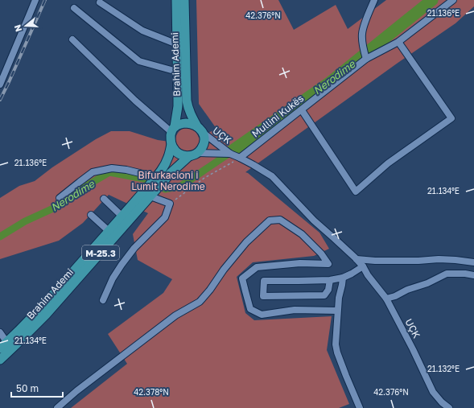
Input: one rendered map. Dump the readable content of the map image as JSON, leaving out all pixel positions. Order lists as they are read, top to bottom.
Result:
{
  "streets": {
    "main road": ["Brahim Ademi", "M-25.3"],
    "street": ["Mullini Kukës", "UÇK"]
  },
  "crossings": [
    ["Brahim Ademi", "UÇK"],
    ["Mullini Kukës", "UÇK"]
  ],
  "water": ["Nerodime"],
  "parks": ["Bifurkacioni i Lumit Nerodime"],
  "scale_bar": "50 m",
  "north": "left",
  "coordinates": [
    "21.136°E",
    "42.376°N",
    "21.134°E",
    "21.132°E",
    "42.378°N"
  ]
}
